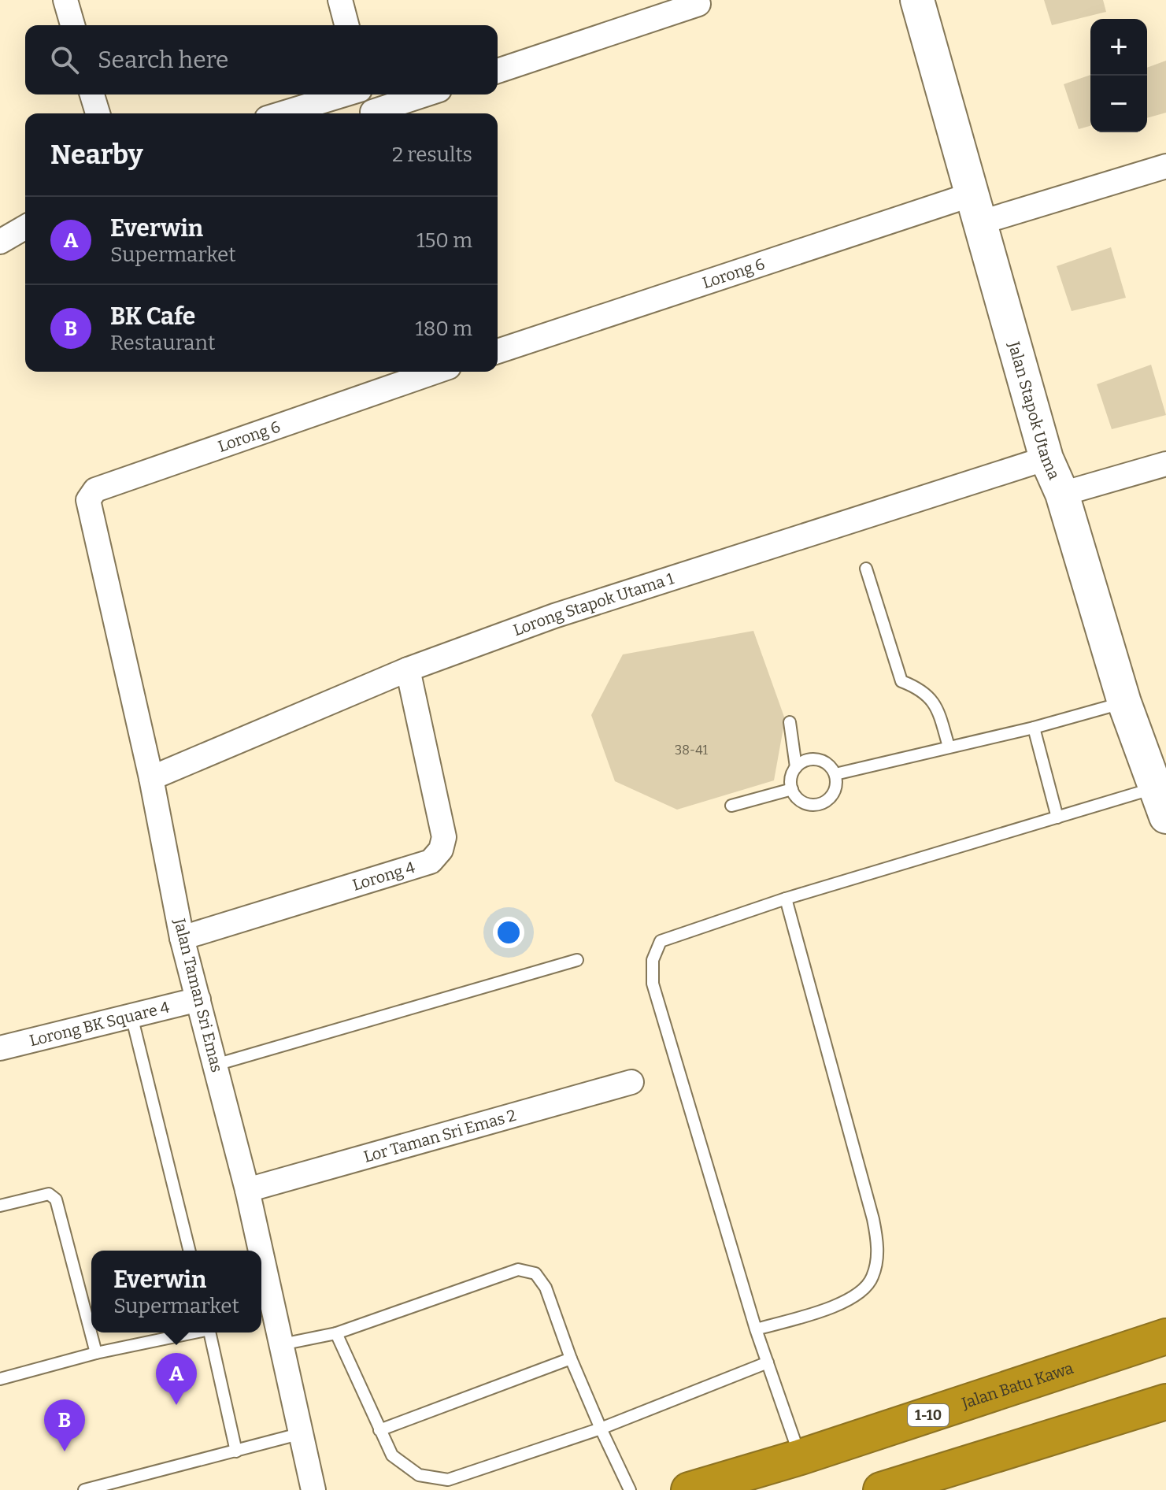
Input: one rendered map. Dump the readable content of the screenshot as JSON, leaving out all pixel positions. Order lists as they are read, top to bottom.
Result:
{
  "streets": {
    "highway": ["Jalan Batu Kawa", "1-10"],
    "main road": ["Jalan Stapok Utama"],
    "street": [
      "Lorong 6",
      "Lorong Stapok Utama 1",
      "Lorong 4",
      "Jalan Taman Sri Emas",
      "Lorong BK Square 4",
      "Lor Taman Sri Emas 2"
    ]
  },
  "crossings": [
    ["Lorong 6", "Jalan Stapok Utama"],
    ["Lorong 6", "Jalan Taman Sri Emas"],
    ["Jalan Stapok Utama", "Lorong Stapok Utama 1"],
    ["Lorong Stapok Utama 1", "Lorong 4"],
    ["Lorong Stapok Utama 1", "Jalan Taman Sri Emas"],
    ["Lorong 4", "Jalan Taman Sri Emas"],
    ["Jalan Taman Sri Emas", "Lorong BK Square 4"],
    ["Jalan Taman Sri Emas", "Lor Taman Sri Emas 2"]
  ],
  "house_numbers": ["38-41"],
  "page": {
    "map_buttons": ["+", "−"],
    "search": "Search here",
    "heading": ["Nearby", "2 results"],
    "list": [
      {
        "mark": "A",
        "name": "Everwin",
        "note": "Supermarket",
        "value": "150 m"
      },
      {
        "mark": "B",
        "name": "BK Cafe",
        "note": "Restaurant",
        "value": "180 m"
      }
    ],
    "popup": ["Everwin", "Supermarket"],
    "pins": ["A", "B"]
  }
}
